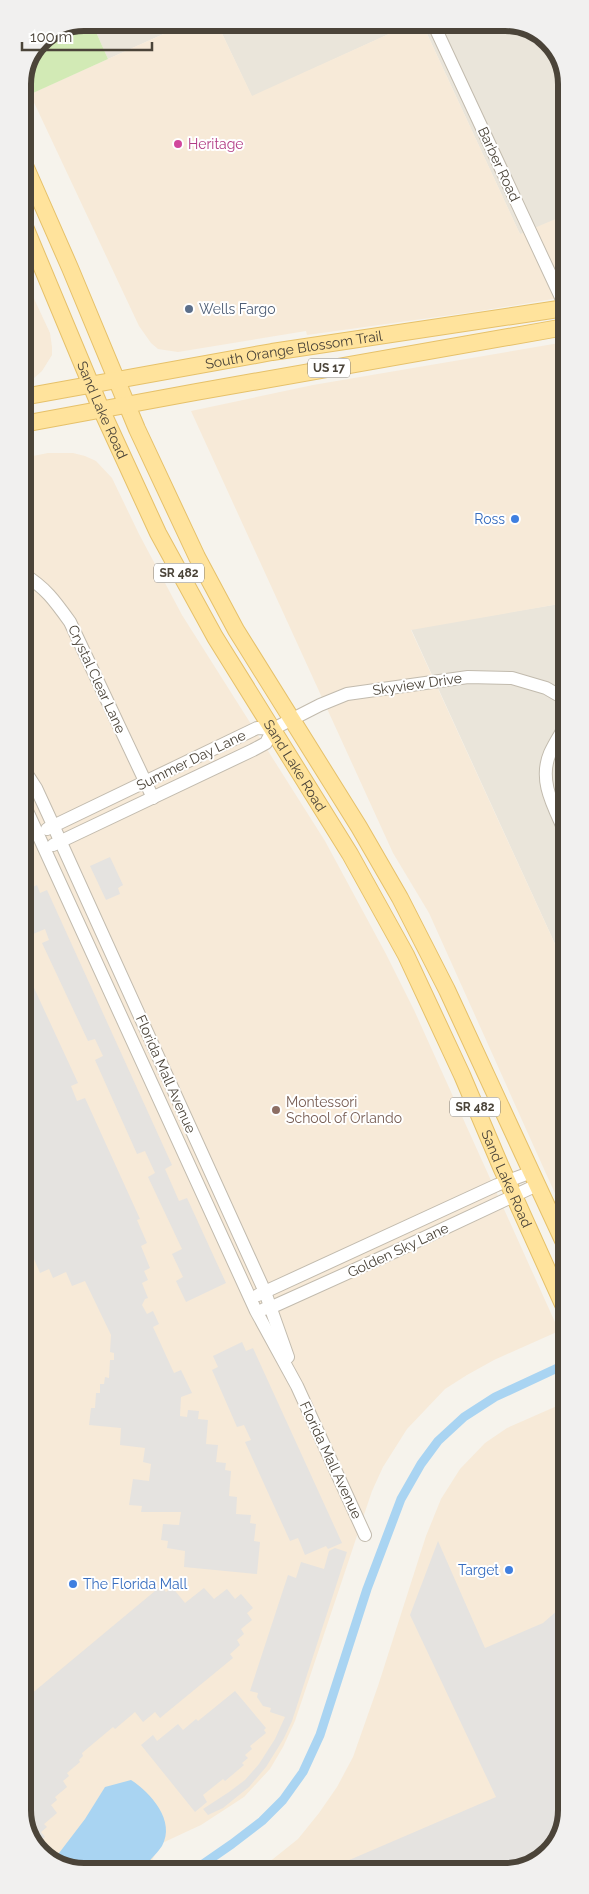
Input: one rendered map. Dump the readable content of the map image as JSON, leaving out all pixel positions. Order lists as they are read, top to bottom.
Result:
{
  "streets": {
    "main road": [
      "South Orange Blossom Trail",
      "US 17",
      "Sand Lake Road",
      "SR 482"
    ],
    "street": [
      "Barber Road",
      "Crystal Clear Lane",
      "Skyview Drive",
      "Summer Day Lane",
      "Florida Mall Avenue",
      "Golden Sky Lane"
    ]
  },
  "crossings": [
    ["South Orange Blossom Trail", "Sand Lake Road"],
    ["Sand Lake Road", "Skyview Drive"],
    ["Sand Lake Road", "Summer Day Lane"],
    ["Sand Lake Road", "Golden Sky Lane"],
    ["Crystal Clear Lane", "Summer Day Lane"],
    ["Skyview Drive", "Summer Day Lane"],
    ["Summer Day Lane", "Florida Mall Avenue"],
    ["Florida Mall Avenue", "Golden Sky Lane"]
  ],
  "places": [
    "Heritage",
    "Wells Fargo",
    "Ross",
    "Montessori School of Orlando",
    "Target",
    "The Florida Mall"
  ],
  "scale_bar": "100 m"
}
